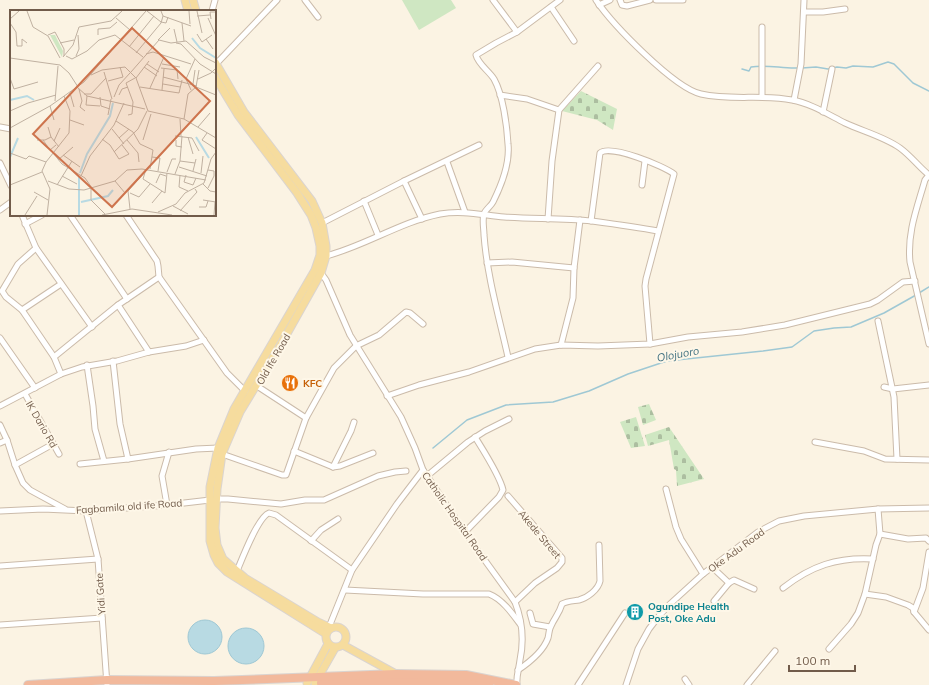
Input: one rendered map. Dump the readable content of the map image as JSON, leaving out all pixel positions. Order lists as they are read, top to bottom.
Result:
{
  "streets": {
    "main road": ["Old Ife Road"],
    "street": [
      "IK Dario Rd",
      "Fagbamila old ife Road",
      "Catholic Hospital Road",
      "Akede Street",
      "Oke Adu Road",
      "Yidi Gate"
    ]
  },
  "crossings": [
    ["Old Ife Road", "Fagbamila old ife Road"],
    ["Old Ife Road", "Catholic Hospital Road"],
    ["Fagbamila old ife Road", "Yidi Gate"],
    ["Catholic Hospital Road", "Akede Street"]
  ],
  "water": ["Olojuoro"],
  "places": {
    "restaurant": ["KFC"],
    "building": ["Ogundipe Health Post, Oke Adu"]
  },
  "scale_bar": "100 m"
}
